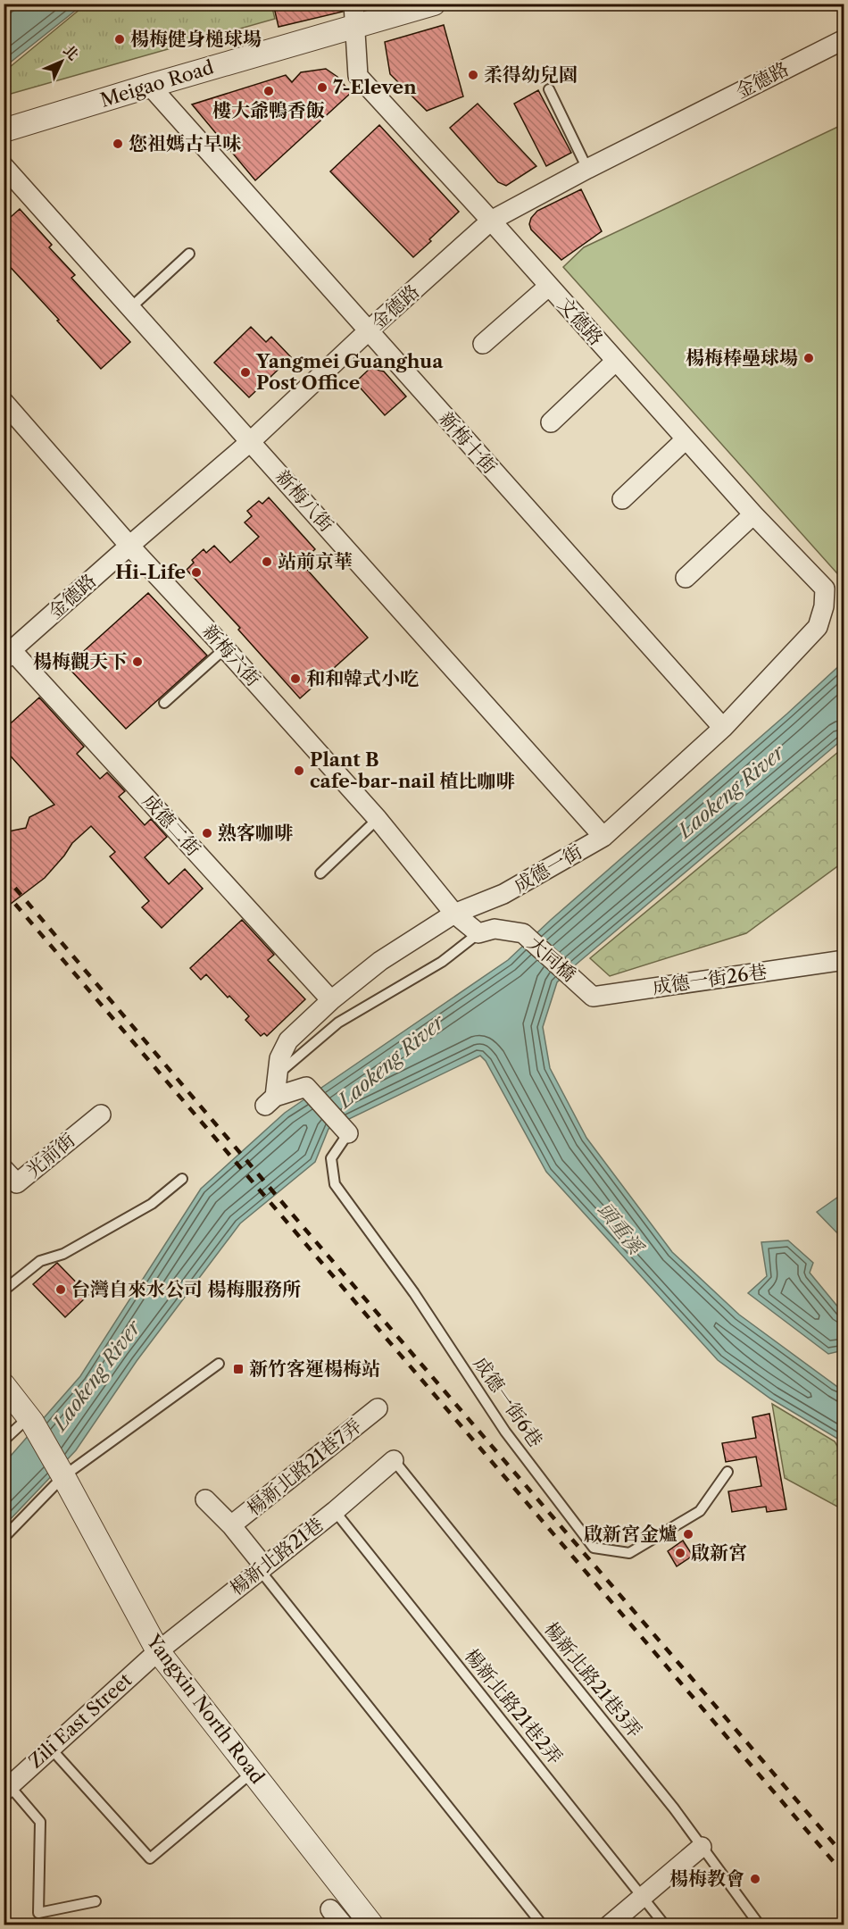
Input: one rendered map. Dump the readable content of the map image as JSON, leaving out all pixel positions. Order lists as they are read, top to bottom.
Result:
{
  "streets": {
    "street": [
      "金德路",
      "Meigao Road",
      "文德路",
      "新梅十街",
      "新梅八街",
      "新梅六街",
      "成德二街",
      "成德一街",
      "大同橋",
      "成德一街26巷",
      "光前街",
      "楊新北路21巷7弄",
      "楊新北路21巷",
      "Yangxin North Road",
      "Zili East Street"
    ],
    "lane": ["成德一街6巷", "楊新北路21巷3弄", "楊新北路21巷2弄"]
  },
  "crossings": [
    ["金德路", "文德路"],
    ["金德路", "新梅十街"],
    ["金德路", "新梅八街"],
    ["金德路", "新梅六街"],
    ["金德路", "成德二街"],
    ["Meigao Road", "文德路"],
    ["Meigao Road", "新梅十街"],
    ["文德路", "成德一街"],
    ["新梅十街", "成德一街"],
    ["新梅八街", "成德一街"],
    ["新梅六街", "成德一街"],
    ["成德二街", "成德一街"],
    ["成德一街", "成德一街6巷"],
    ["大同橋", "成德一街26巷"],
    ["楊新北路21巷7弄", "楊新北路21巷"],
    ["楊新北路21巷", "楊新北路21巷3弄"],
    ["楊新北路21巷", "楊新北路21巷2弄"],
    ["楊新北路21巷", "Yangxin North Road"],
    ["楊新北路21巷", "Zili East Street"],
    ["Yangxin North Road", "Zili East Street"]
  ],
  "water": ["Laokeng River", "頭重溪"],
  "places": {
    "other": [
      "楊梅健身槌球場",
      "柔得幼兒園",
      "7-Eleven",
      "樓大爺鴨香飯",
      "您祖媽古早味",
      "楊梅棒壘球場",
      "Yangmei Guanghua Post Office",
      "站前京華",
      "Hi-Life",
      "楊梅觀天下",
      "和和韓式小吃",
      "Plant B cafe-bar-nail 植比咖啡",
      "熟客咖啡",
      "台灣自來水公司 楊梅服務所",
      "啟新宮金爐",
      "啟新宮",
      "楊梅教會"
    ],
    "transit": ["新竹客運楊梅站"]
  },
  "north": "top right"
}
